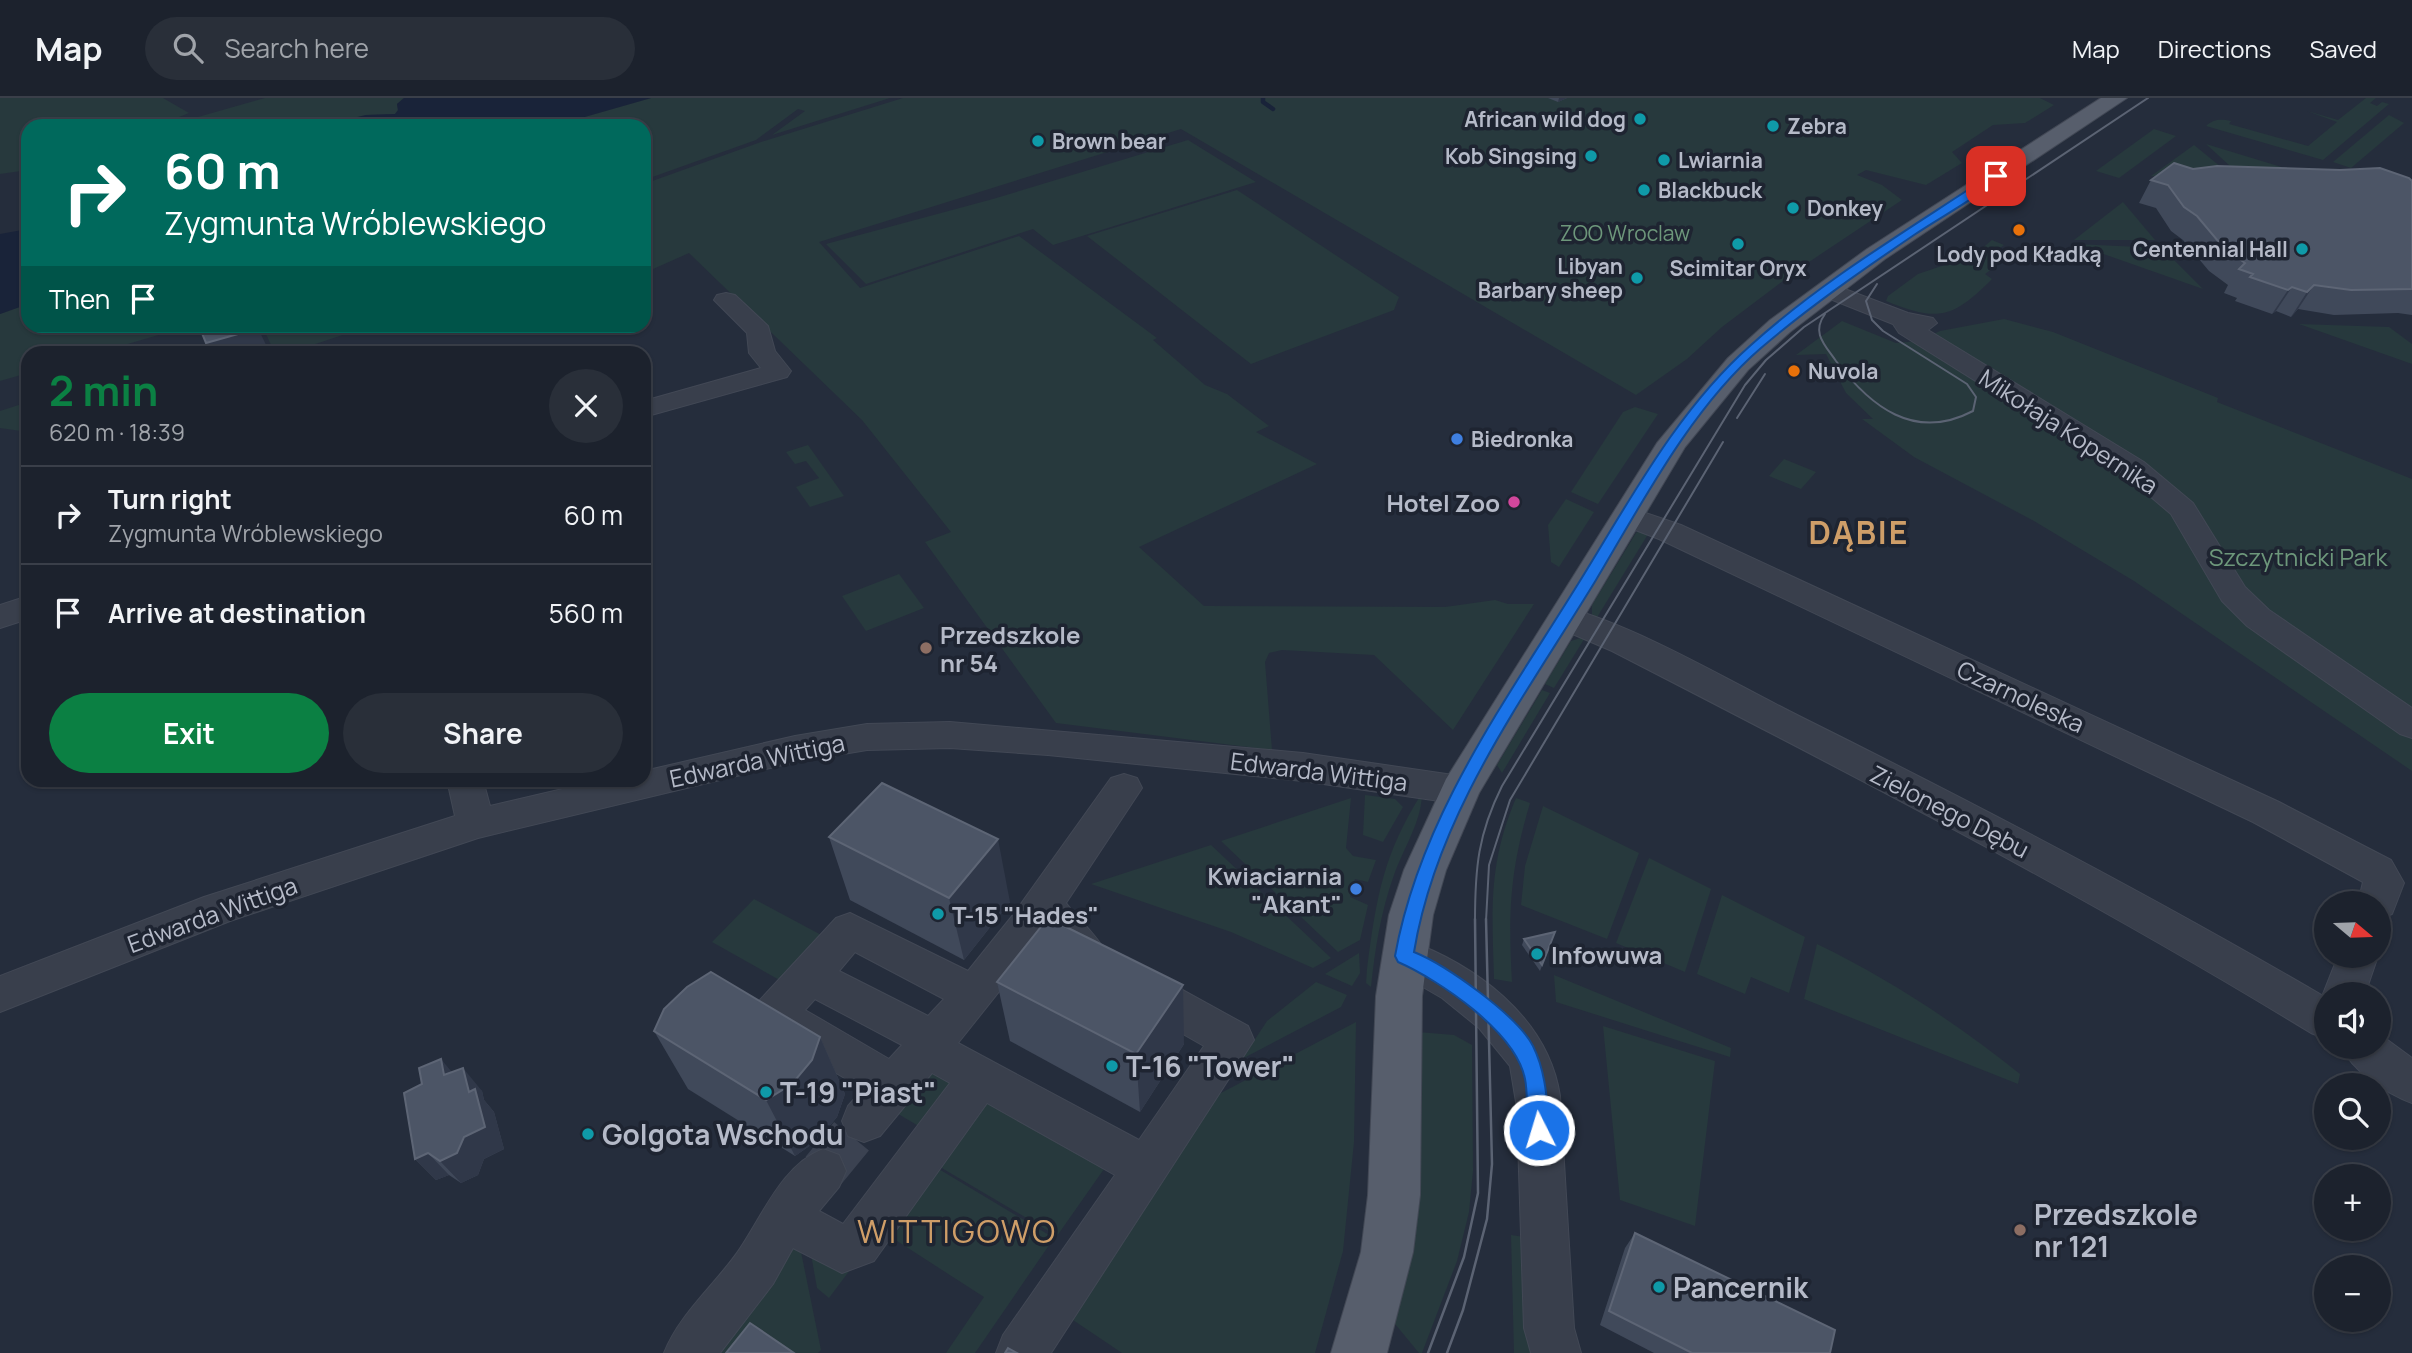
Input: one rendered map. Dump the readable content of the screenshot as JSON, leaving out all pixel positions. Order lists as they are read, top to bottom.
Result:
{
  "streets": {
    "street": [
      "Mikołaja Kopernika",
      "Czarnoleska",
      "Edwarda Wittiga",
      "Zielonego Dębu"
    ]
  },
  "districts": ["DĄBIE", "WITTIGOWO"],
  "parks": ["ZOO Wroclaw", "Szczytnicki Park"],
  "places": [
    "African wild dog",
    "Zebra",
    "Brown bear",
    "Kob Singsing",
    "Lwiarnia",
    "Blackbuck",
    "Donkey",
    "Lody pod Kładką",
    "Scimitar Oryx",
    "Centennial Hall",
    "Libyan Barbary sheep",
    "Nuvola",
    "Biedronka",
    "Hotel Zoo",
    "Przedszkole nr 54",
    "Kwiaciarnia \"Akant\"",
    "T-15 \"Hades\"",
    "Infowuwa",
    "T-16 \"Tower\"",
    "T-19 \"Piast\"",
    "Golgota Wschodu",
    "Przedszkole nr 121",
    "Pancernik"
  ],
  "north": "right",
  "page": {
    "header": "Map",
    "search": "Search here",
    "nav": ["Map", "Directions", "Saved"],
    "turn": ["60 m", "Zygmunta Wróblewskiego"],
    "then": "Then",
    "heading": ["2 min", "620 m · 18:39"],
    "list": [
      {
        "name": "Turn right",
        "note": "Zygmunta Wróblewskiego",
        "value": "60 m"
      },
      {
        "name": "Arrive at destination",
        "value": "560 m"
      }
    ],
    "buttons": ["Exit", "Share"],
    "map_buttons": ["+", "−"]
  }
}
